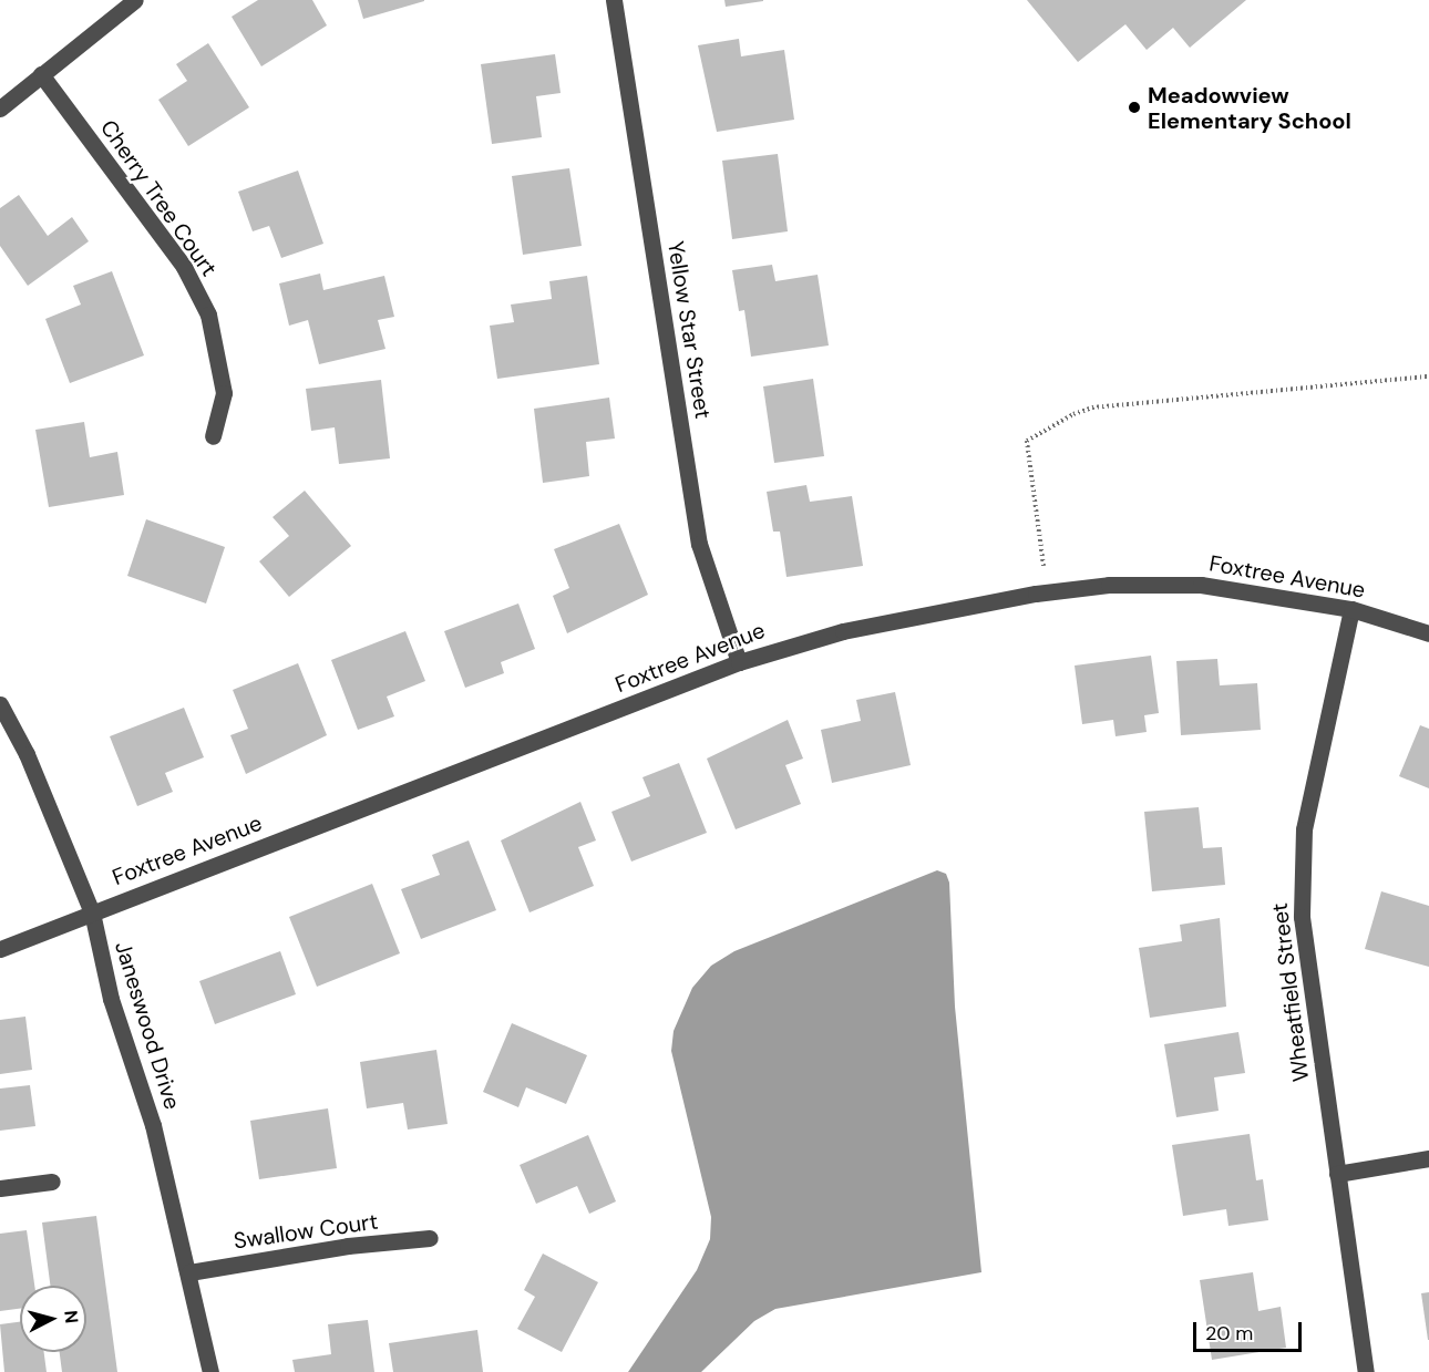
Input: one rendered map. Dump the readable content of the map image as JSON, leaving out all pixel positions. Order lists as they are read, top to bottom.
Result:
{
  "streets": {
    "street": [
      "Cherry Tree Court",
      "Yellow Star Street",
      "Foxtree Avenue",
      "Wheatfield Street",
      "Janeswood Drive",
      "Swallow Court"
    ]
  },
  "crossings": [
    ["Yellow Star Street", "Foxtree Avenue"],
    ["Foxtree Avenue", "Wheatfield Street"],
    ["Foxtree Avenue", "Janeswood Drive"],
    ["Janeswood Drive", "Swallow Court"]
  ],
  "places": ["Meadowview Elementary School"],
  "scale_bar": "20 m",
  "north": "right"
}
